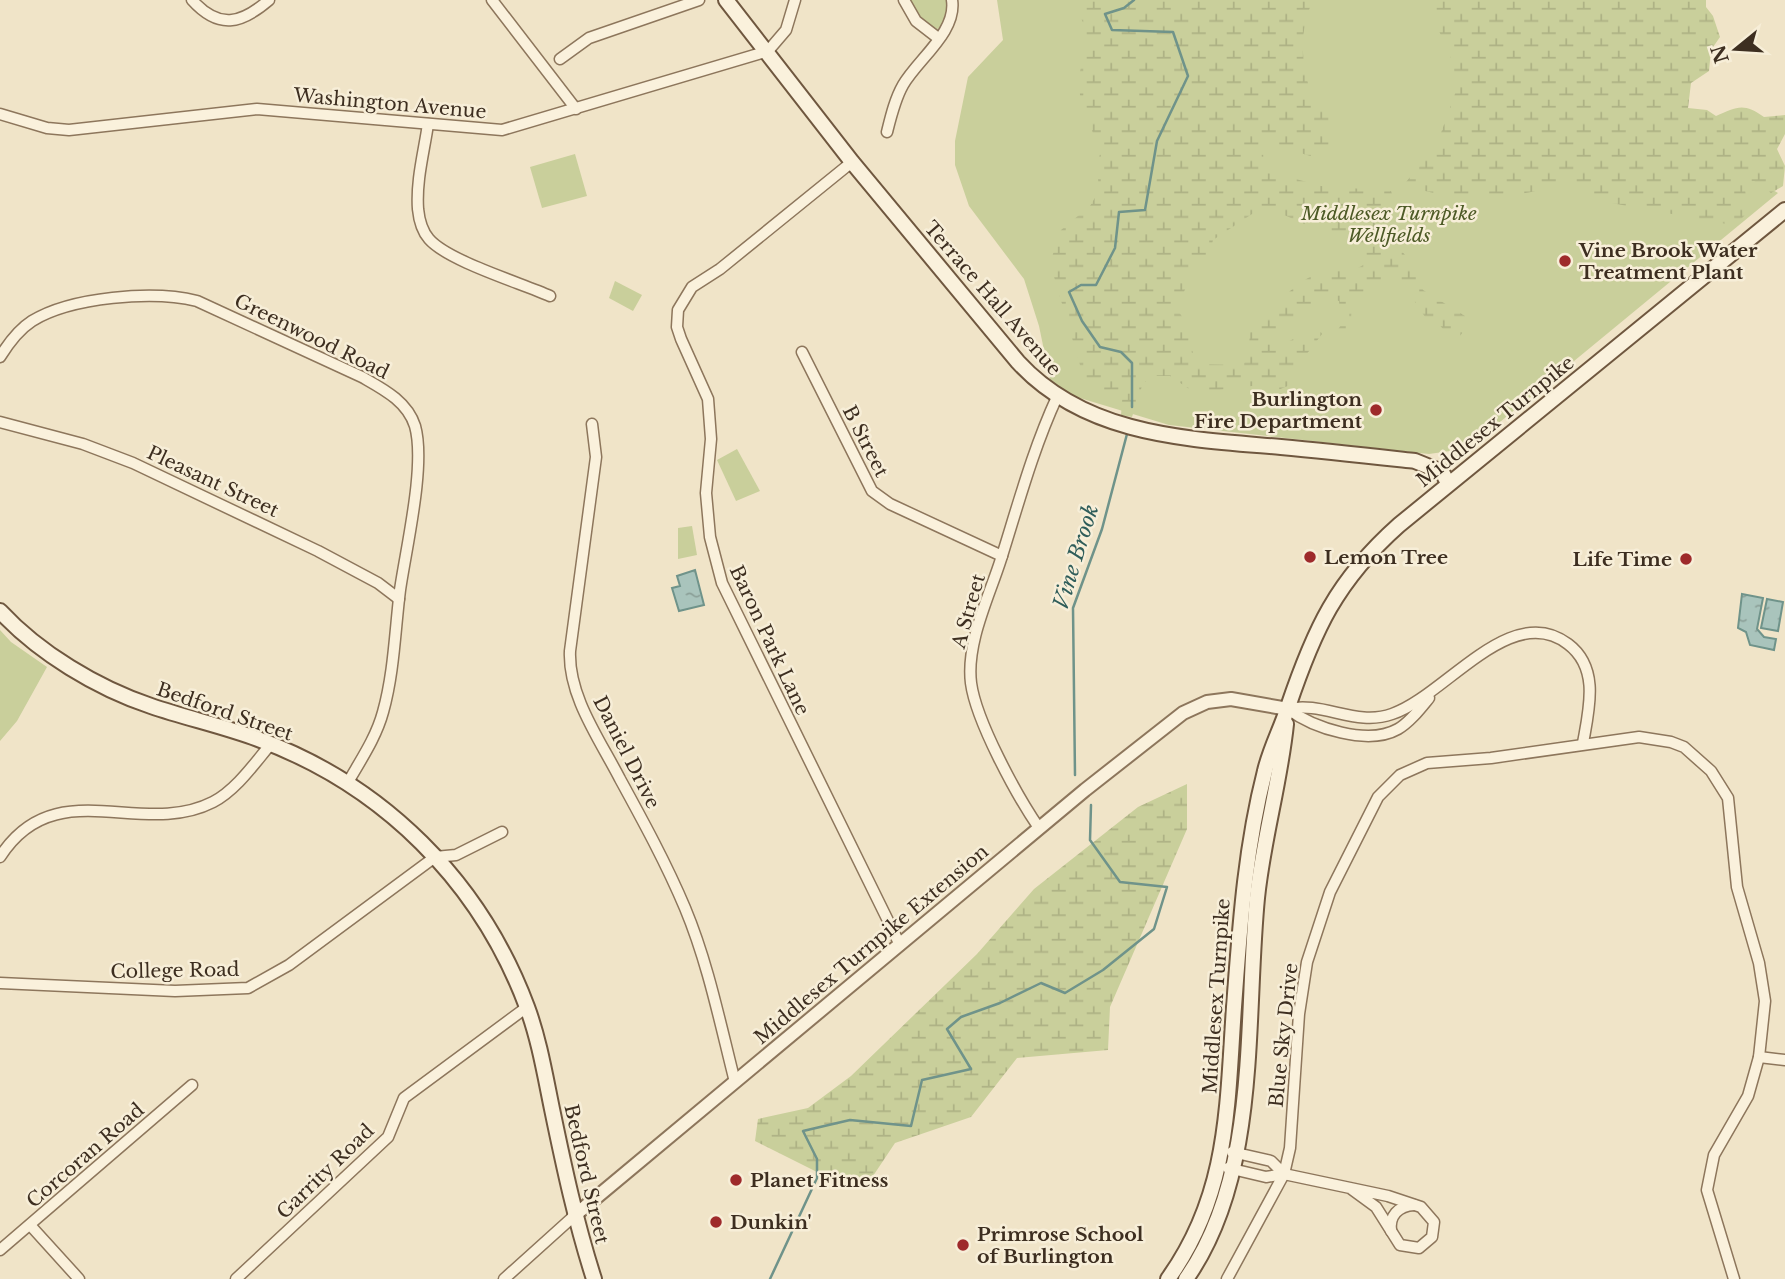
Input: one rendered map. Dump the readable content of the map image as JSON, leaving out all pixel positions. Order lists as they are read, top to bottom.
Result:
{
  "streets": {
    "main road": ["Terrace Hall Avenue", "Middlesex Turnpike", "Bedford Street"],
    "street": [
      "Washington Avenue",
      "Greenwood Road",
      "B Street",
      "Pleasant Street",
      "A Street",
      "Baron Park Lane",
      "Daniel Drive",
      "Middlesex Turnpike Extension",
      "College Road",
      "Blue Sky Drive",
      "Corcoran Road",
      "Garrity Road"
    ]
  },
  "crossings": [
    ["Washington Avenue", "Terrace Hall Avenue"],
    ["Terrace Hall Avenue", "Middlesex Turnpike"],
    ["Terrace Hall Avenue", "A Street"],
    ["Terrace Hall Avenue", "Baron Park Lane"],
    ["Greenwood Road", "Pleasant Street"],
    ["Greenwood Road", "Bedford Street"],
    ["Middlesex Turnpike", "Middlesex Turnpike Extension"],
    ["B Street", "A Street"],
    ["A Street", "Middlesex Turnpike Extension"],
    ["Baron Park Lane", "Middlesex Turnpike Extension"],
    ["Bedford Street", "Middlesex Turnpike Extension"],
    ["Bedford Street", "College Road"],
    ["Bedford Street", "Garrity Road"],
    ["Daniel Drive", "Middlesex Turnpike Extension"]
  ],
  "water": ["Vine Brook"],
  "parks": ["Middlesex Turnpike Wellfields"],
  "places": [
    "Vine Brook Water Treatment Plant",
    "Burlington Fire Department",
    "Lemon Tree",
    "Life Time",
    "Planet Fitness",
    "Dunkin'",
    "Primrose School of Burlington"
  ],
  "north": "left"
}
